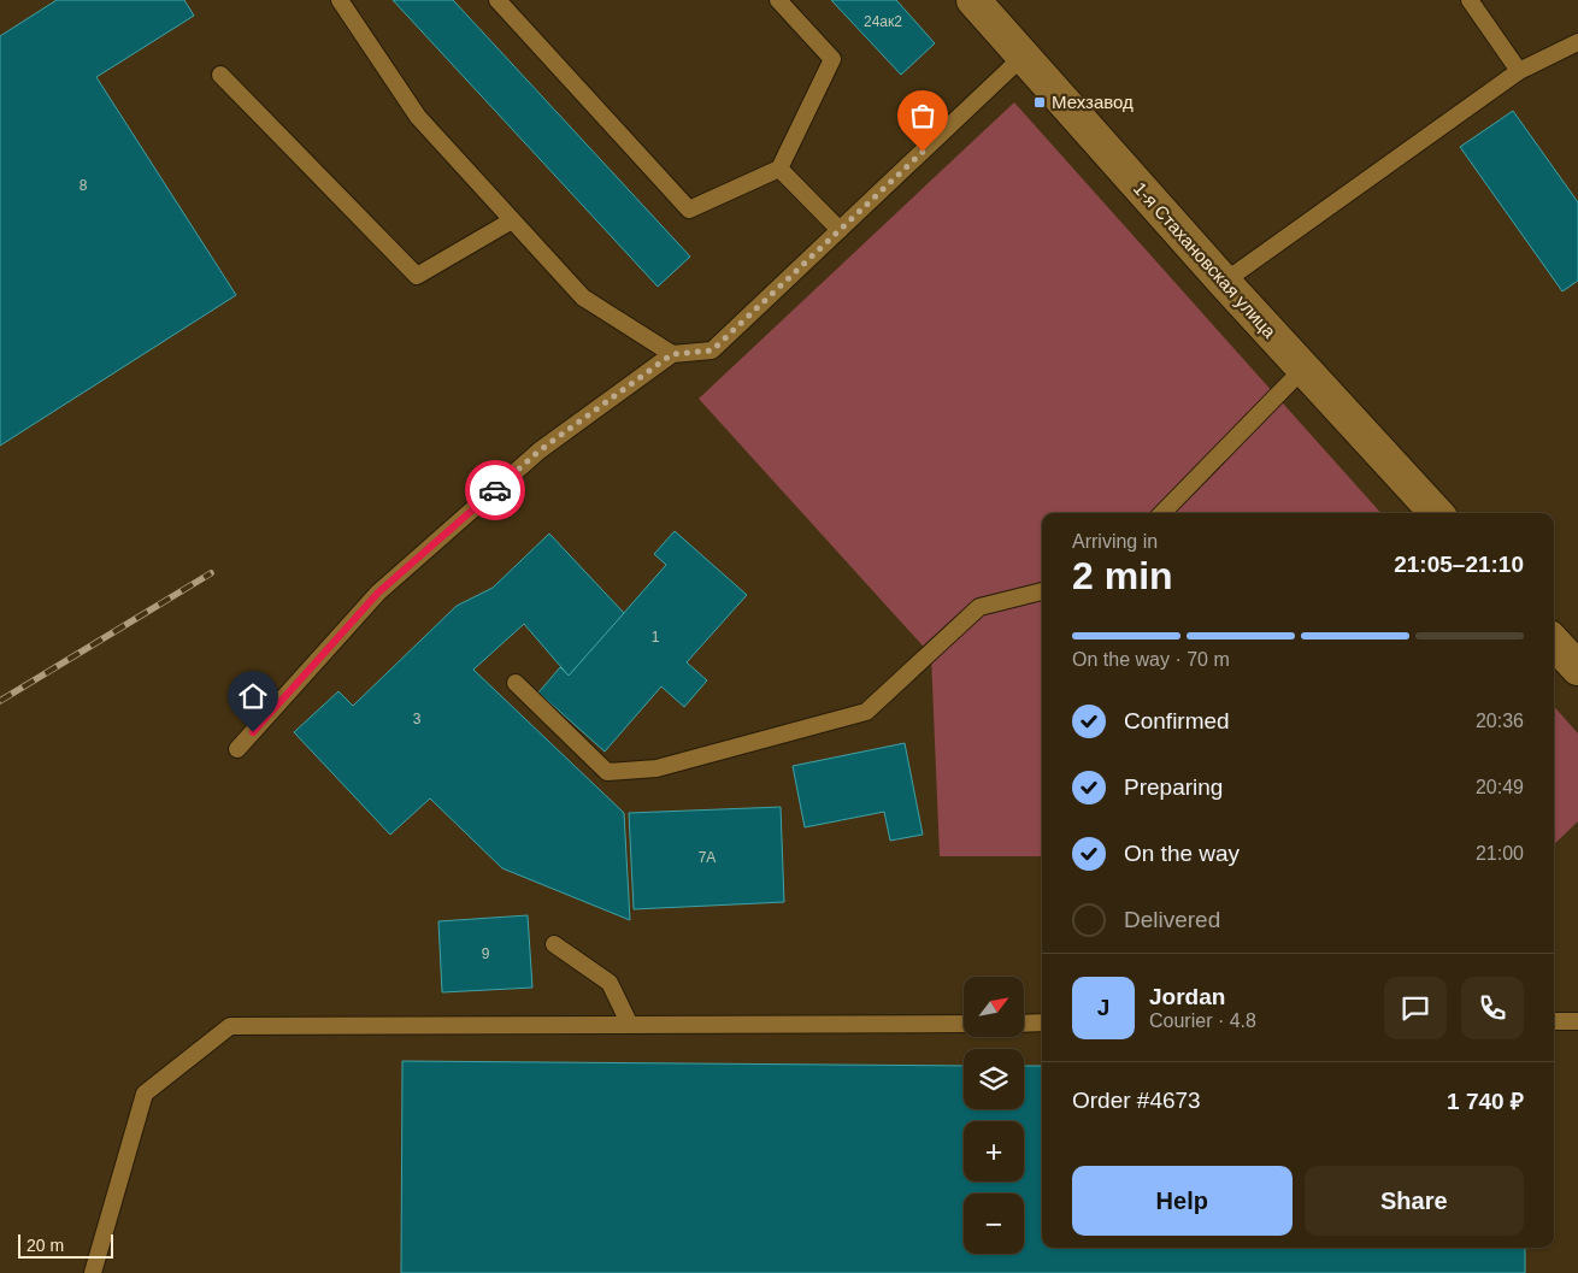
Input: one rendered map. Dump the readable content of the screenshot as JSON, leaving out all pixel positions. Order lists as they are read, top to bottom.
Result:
{
  "streets": {
    "main road": ["1-я Стахановская улица"]
  },
  "places": {
    "transit": ["Мехзавод"]
  },
  "house_numbers": [
    "24ак2",
    "8",
    "1",
    "3",
    "7А",
    "9"
  ],
  "scale_bar": "20 m",
  "north": "top right",
  "page": {
    "heading": ["2 min", "Arriving in", "21:05–21:10"],
    "panel": [
      "Jordan",
      "Courier · 4.8",
      "Order #4673",
      "1 740 ₽"
    ],
    "bar": "On the way · 70 m",
    "list": [
      ["Confirmed", "20:36"],
      ["Preparing", "20:49"],
      ["On the way", "21:00"],
      "Delivered"
    ],
    "map_buttons": ["+", "−"],
    "round": "J",
    "buttons": ["Help", "Share"],
    "scale": "20 m"
  }
}
